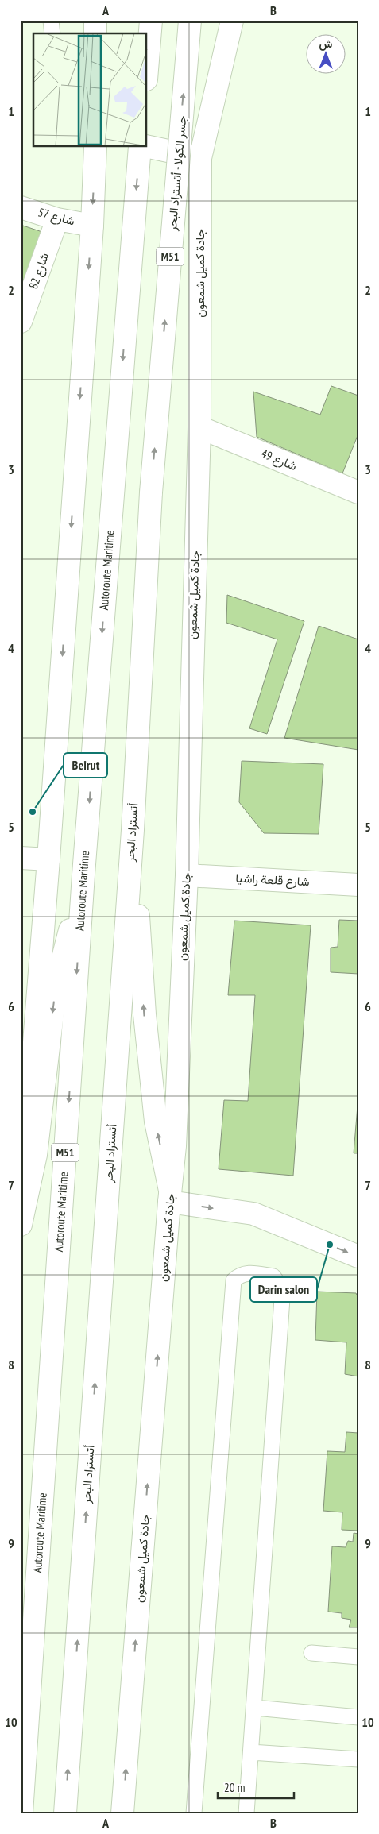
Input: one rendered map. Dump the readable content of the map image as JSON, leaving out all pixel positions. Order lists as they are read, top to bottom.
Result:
{
  "streets": {
    "main road": [
      "جسر الكولا - أتستراد البحر",
      "شارع 57",
      "M51",
      "شارع 82",
      "جادة كميل شمعون",
      "شارع 49",
      "Autoroute Maritime",
      "أتستراد البحر",
      "شارع قلعة راشيا"
    ]
  },
  "crossings": [
    ["جسر الكولا - أتستراد البحر", "أتستراد البحر"],
    ["شارع 57", "شارع 82"],
    ["جادة كميل شمعون", "شارع 49"],
    ["جادة كميل شمعون", "شارع قلعة راشيا"]
  ],
  "places": ["Beirut", "Darin salon"],
  "scale_bar": "20 m",
  "north": "top",
  "grid": {
    "columns": ["A", "B"],
    "rows": [
      "1",
      "2",
      "3",
      "4",
      "5",
      "6",
      "7",
      "8",
      "9",
      "10"
    ]
  }
}
